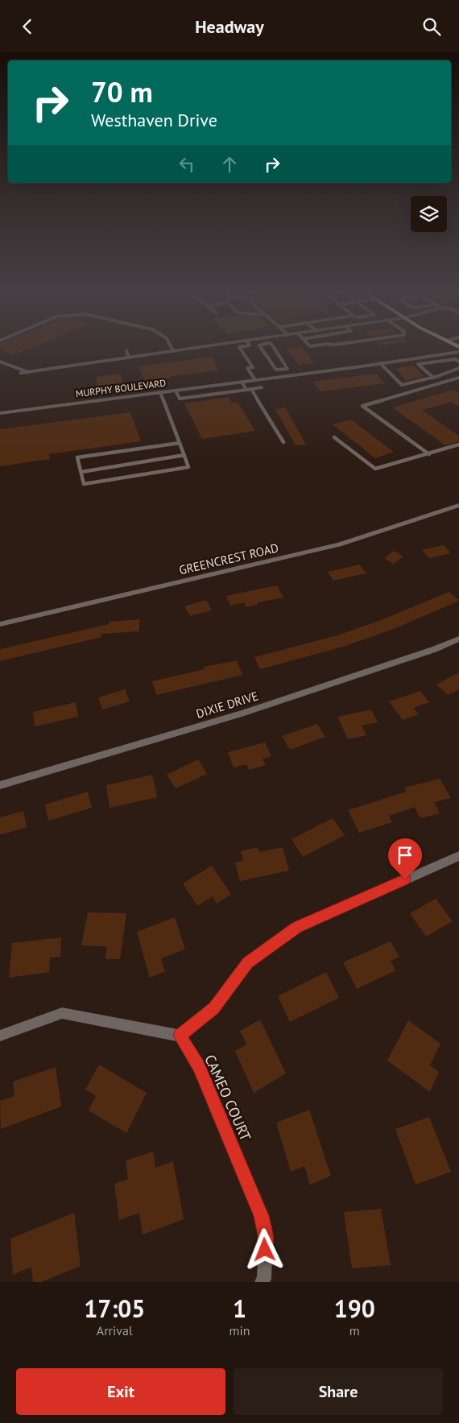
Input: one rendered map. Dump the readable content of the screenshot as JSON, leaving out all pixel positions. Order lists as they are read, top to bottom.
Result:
{
  "streets": {
    "street": [
      "MURPHY BOULEVARD",
      "GREENCREST ROAD",
      "DIXIE DRIVE",
      "CAMEO COURT"
    ]
  },
  "page": {
    "header": "Headway",
    "turn": ["70 m", "Westhaven Drive"],
    "eta": [
      "17:05",
      "Arrival",
      "1",
      "min",
      "190",
      "m"
    ],
    "buttons": ["Exit", "Share"]
  }
}
